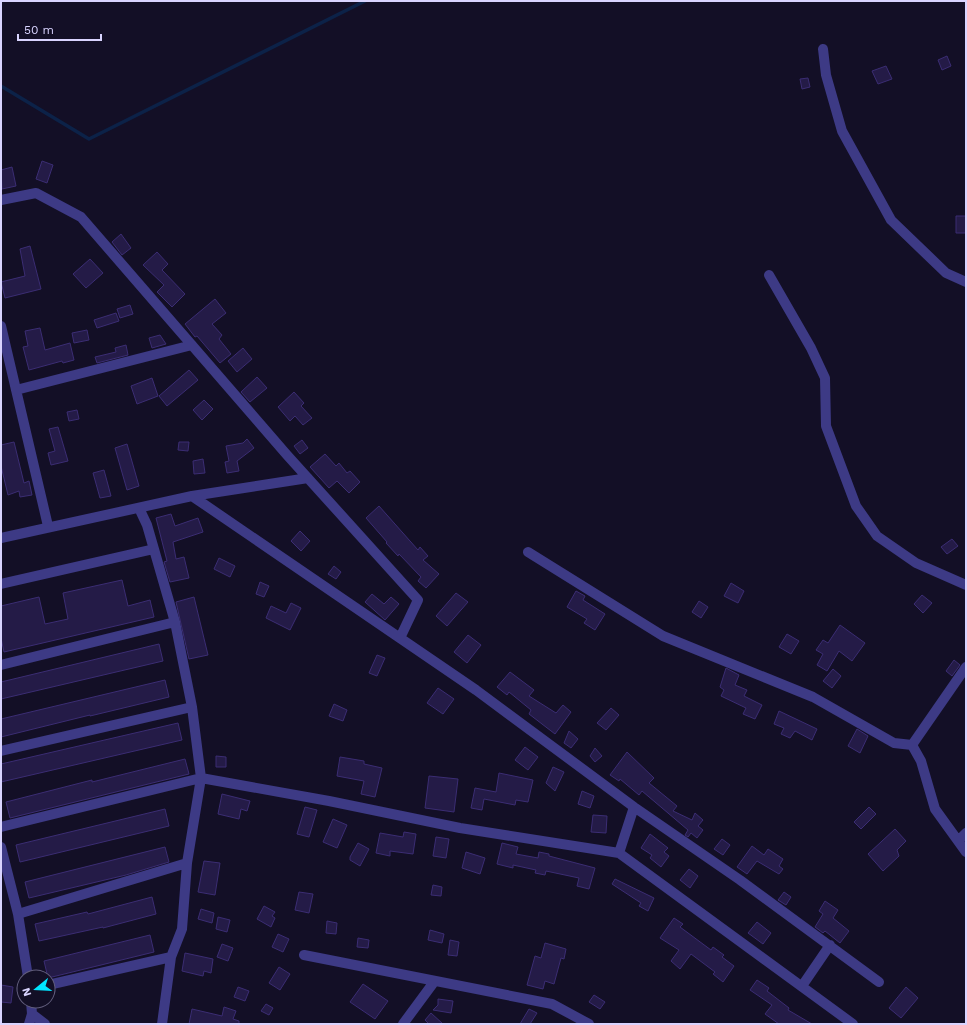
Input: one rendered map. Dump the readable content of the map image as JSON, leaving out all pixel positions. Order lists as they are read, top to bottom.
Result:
{
  "scale_bar": "50 m",
  "north": "left"
}
